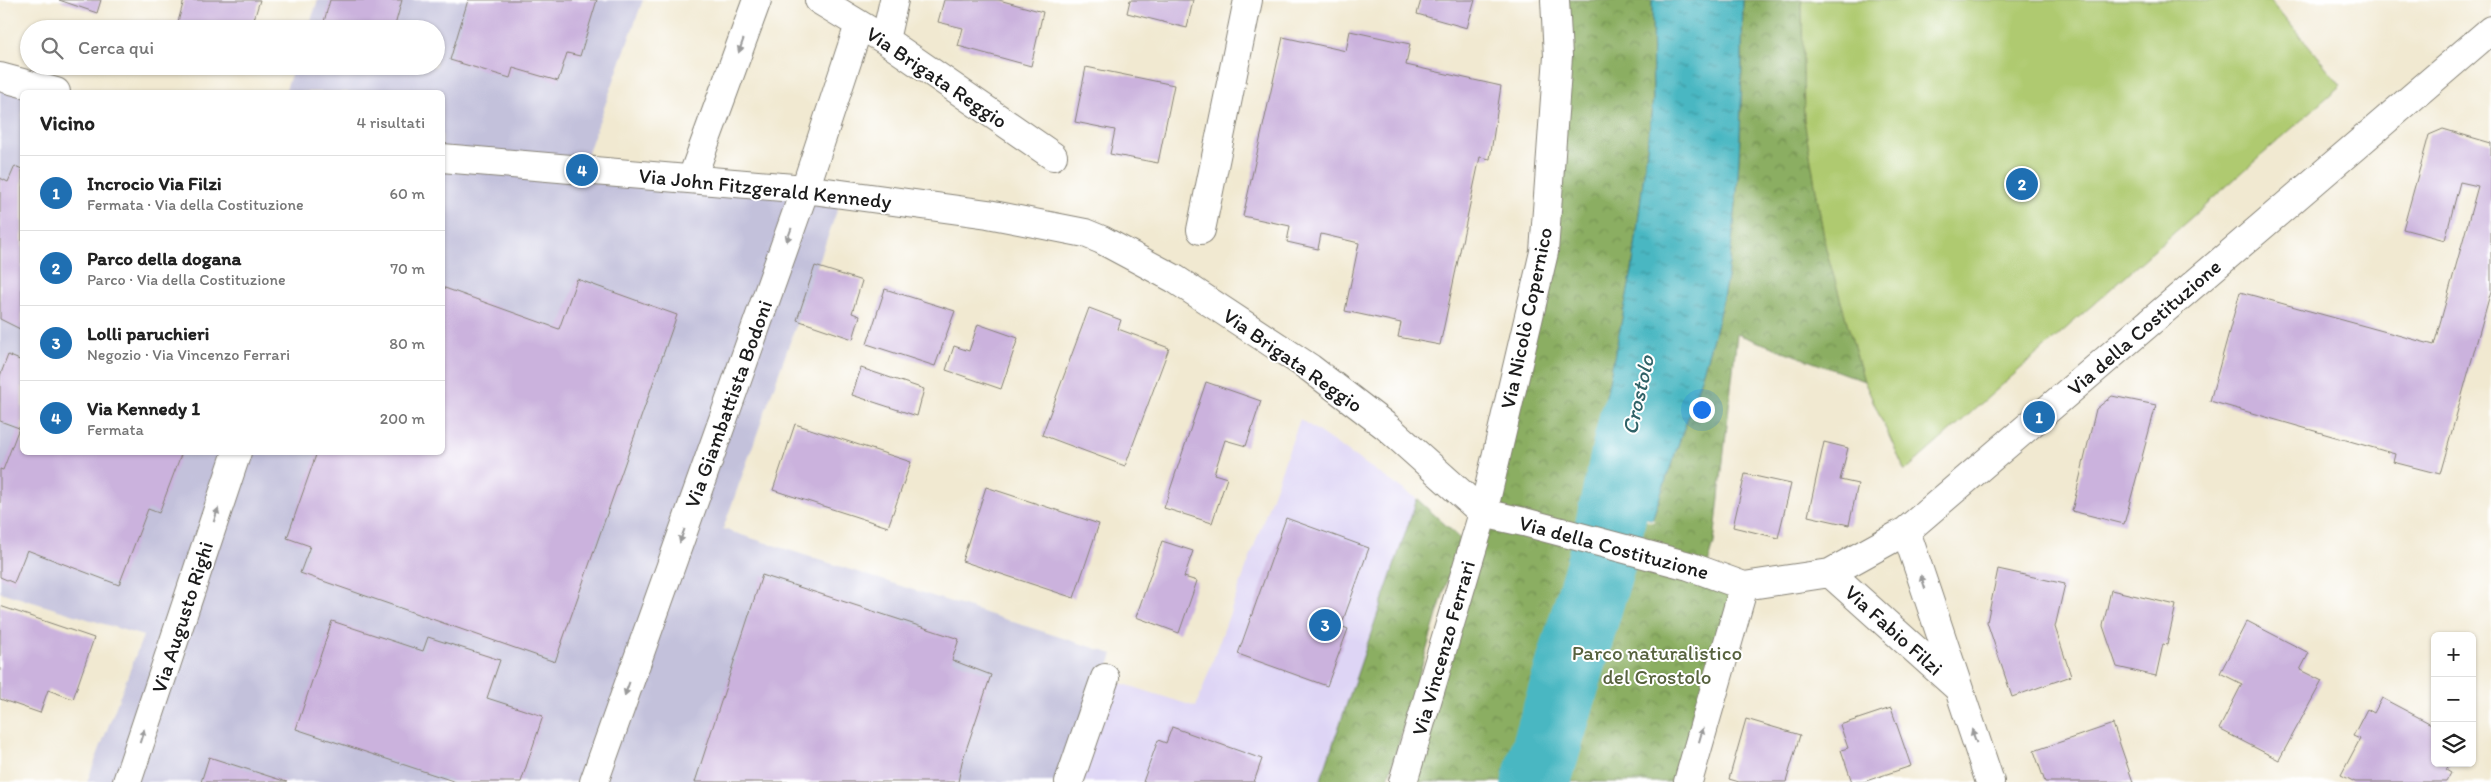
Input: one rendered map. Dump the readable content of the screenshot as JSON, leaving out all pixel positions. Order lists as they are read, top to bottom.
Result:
{
  "streets": {
    "street": [
      "Via Brigata Reggio",
      "Via John Fitzgerald Kennedy",
      "Via Nicolò Copernico",
      "Via della Costituzione",
      "Via Giambattista Bodoni",
      "Via Augusto Righi",
      "Via Fabio Filzi",
      "Via Vincenzo Ferrari"
    ]
  },
  "crossings": [
    ["Via Brigata Reggio", "Via John Fitzgerald Kennedy"],
    ["Via Brigata Reggio", "Via Nicolò Copernico"],
    ["Via Brigata Reggio", "Via della Costituzione"],
    ["Via Brigata Reggio", "Via Giambattista Bodoni"],
    ["Via Brigata Reggio", "Via Vincenzo Ferrari"],
    ["Via John Fitzgerald Kennedy", "Via Giambattista Bodoni"],
    ["Via Nicolò Copernico", "Via della Costituzione"],
    ["Via Nicolò Copernico", "Via Vincenzo Ferrari"],
    ["Via della Costituzione", "Via Fabio Filzi"],
    ["Via della Costituzione", "Via Vincenzo Ferrari"]
  ],
  "one_way": ["Via Giambattista Bodoni", "Via Augusto Righi", "Via Fabio Filzi"],
  "water": ["Crostolo"],
  "parks": ["Parco naturalistico del Crostolo"],
  "page": {
    "search": "Cerca qui",
    "heading": ["Vicino", "4 risultati"],
    "pins": [
      "4",
      "2",
      "1",
      "3"
    ],
    "list": [
      {
        "mark": "1",
        "name": "Incrocio Via Filzi",
        "note": "Fermata · Via della Costituzione",
        "value": "60 m"
      },
      {
        "mark": "2",
        "name": "Parco della dogana",
        "note": "Parco · Via della Costituzione",
        "value": "70 m"
      },
      {
        "mark": "3",
        "name": "Lolli paruchieri",
        "note": "Negozio · Via Vincenzo Ferrari",
        "value": "80 m"
      },
      {
        "mark": "4",
        "name": "Via Kennedy 1",
        "note": "Fermata",
        "value": "200 m"
      }
    ],
    "map_buttons": ["+", "−"]
  }
}
